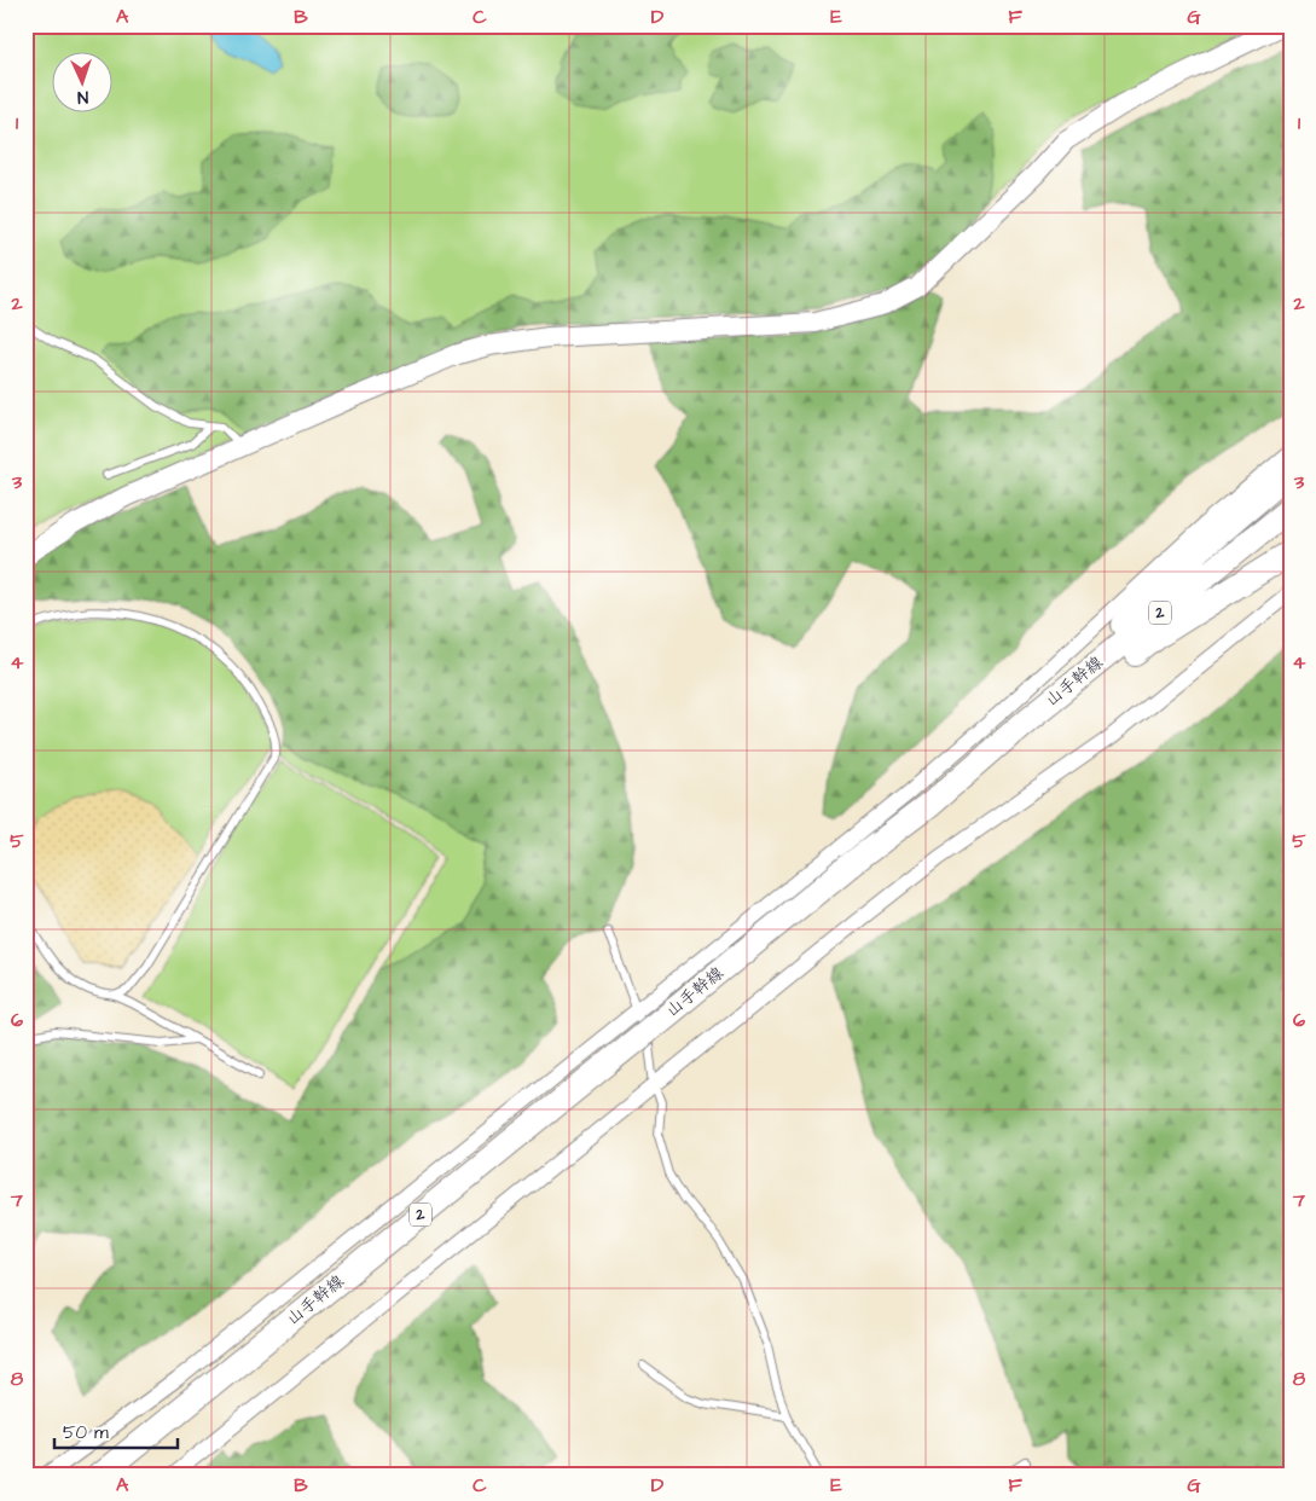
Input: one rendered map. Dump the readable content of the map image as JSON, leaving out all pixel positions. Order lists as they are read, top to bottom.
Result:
{
  "streets": {
    "main road": ["2", "山手幹線"]
  },
  "scale_bar": "50 m",
  "north": "bottom",
  "grid": {
    "columns": [
      "A",
      "B",
      "C",
      "D",
      "E",
      "F",
      "G"
    ],
    "rows": [
      "1",
      "2",
      "3",
      "4",
      "5",
      "6",
      "7",
      "8"
    ]
  }
}
